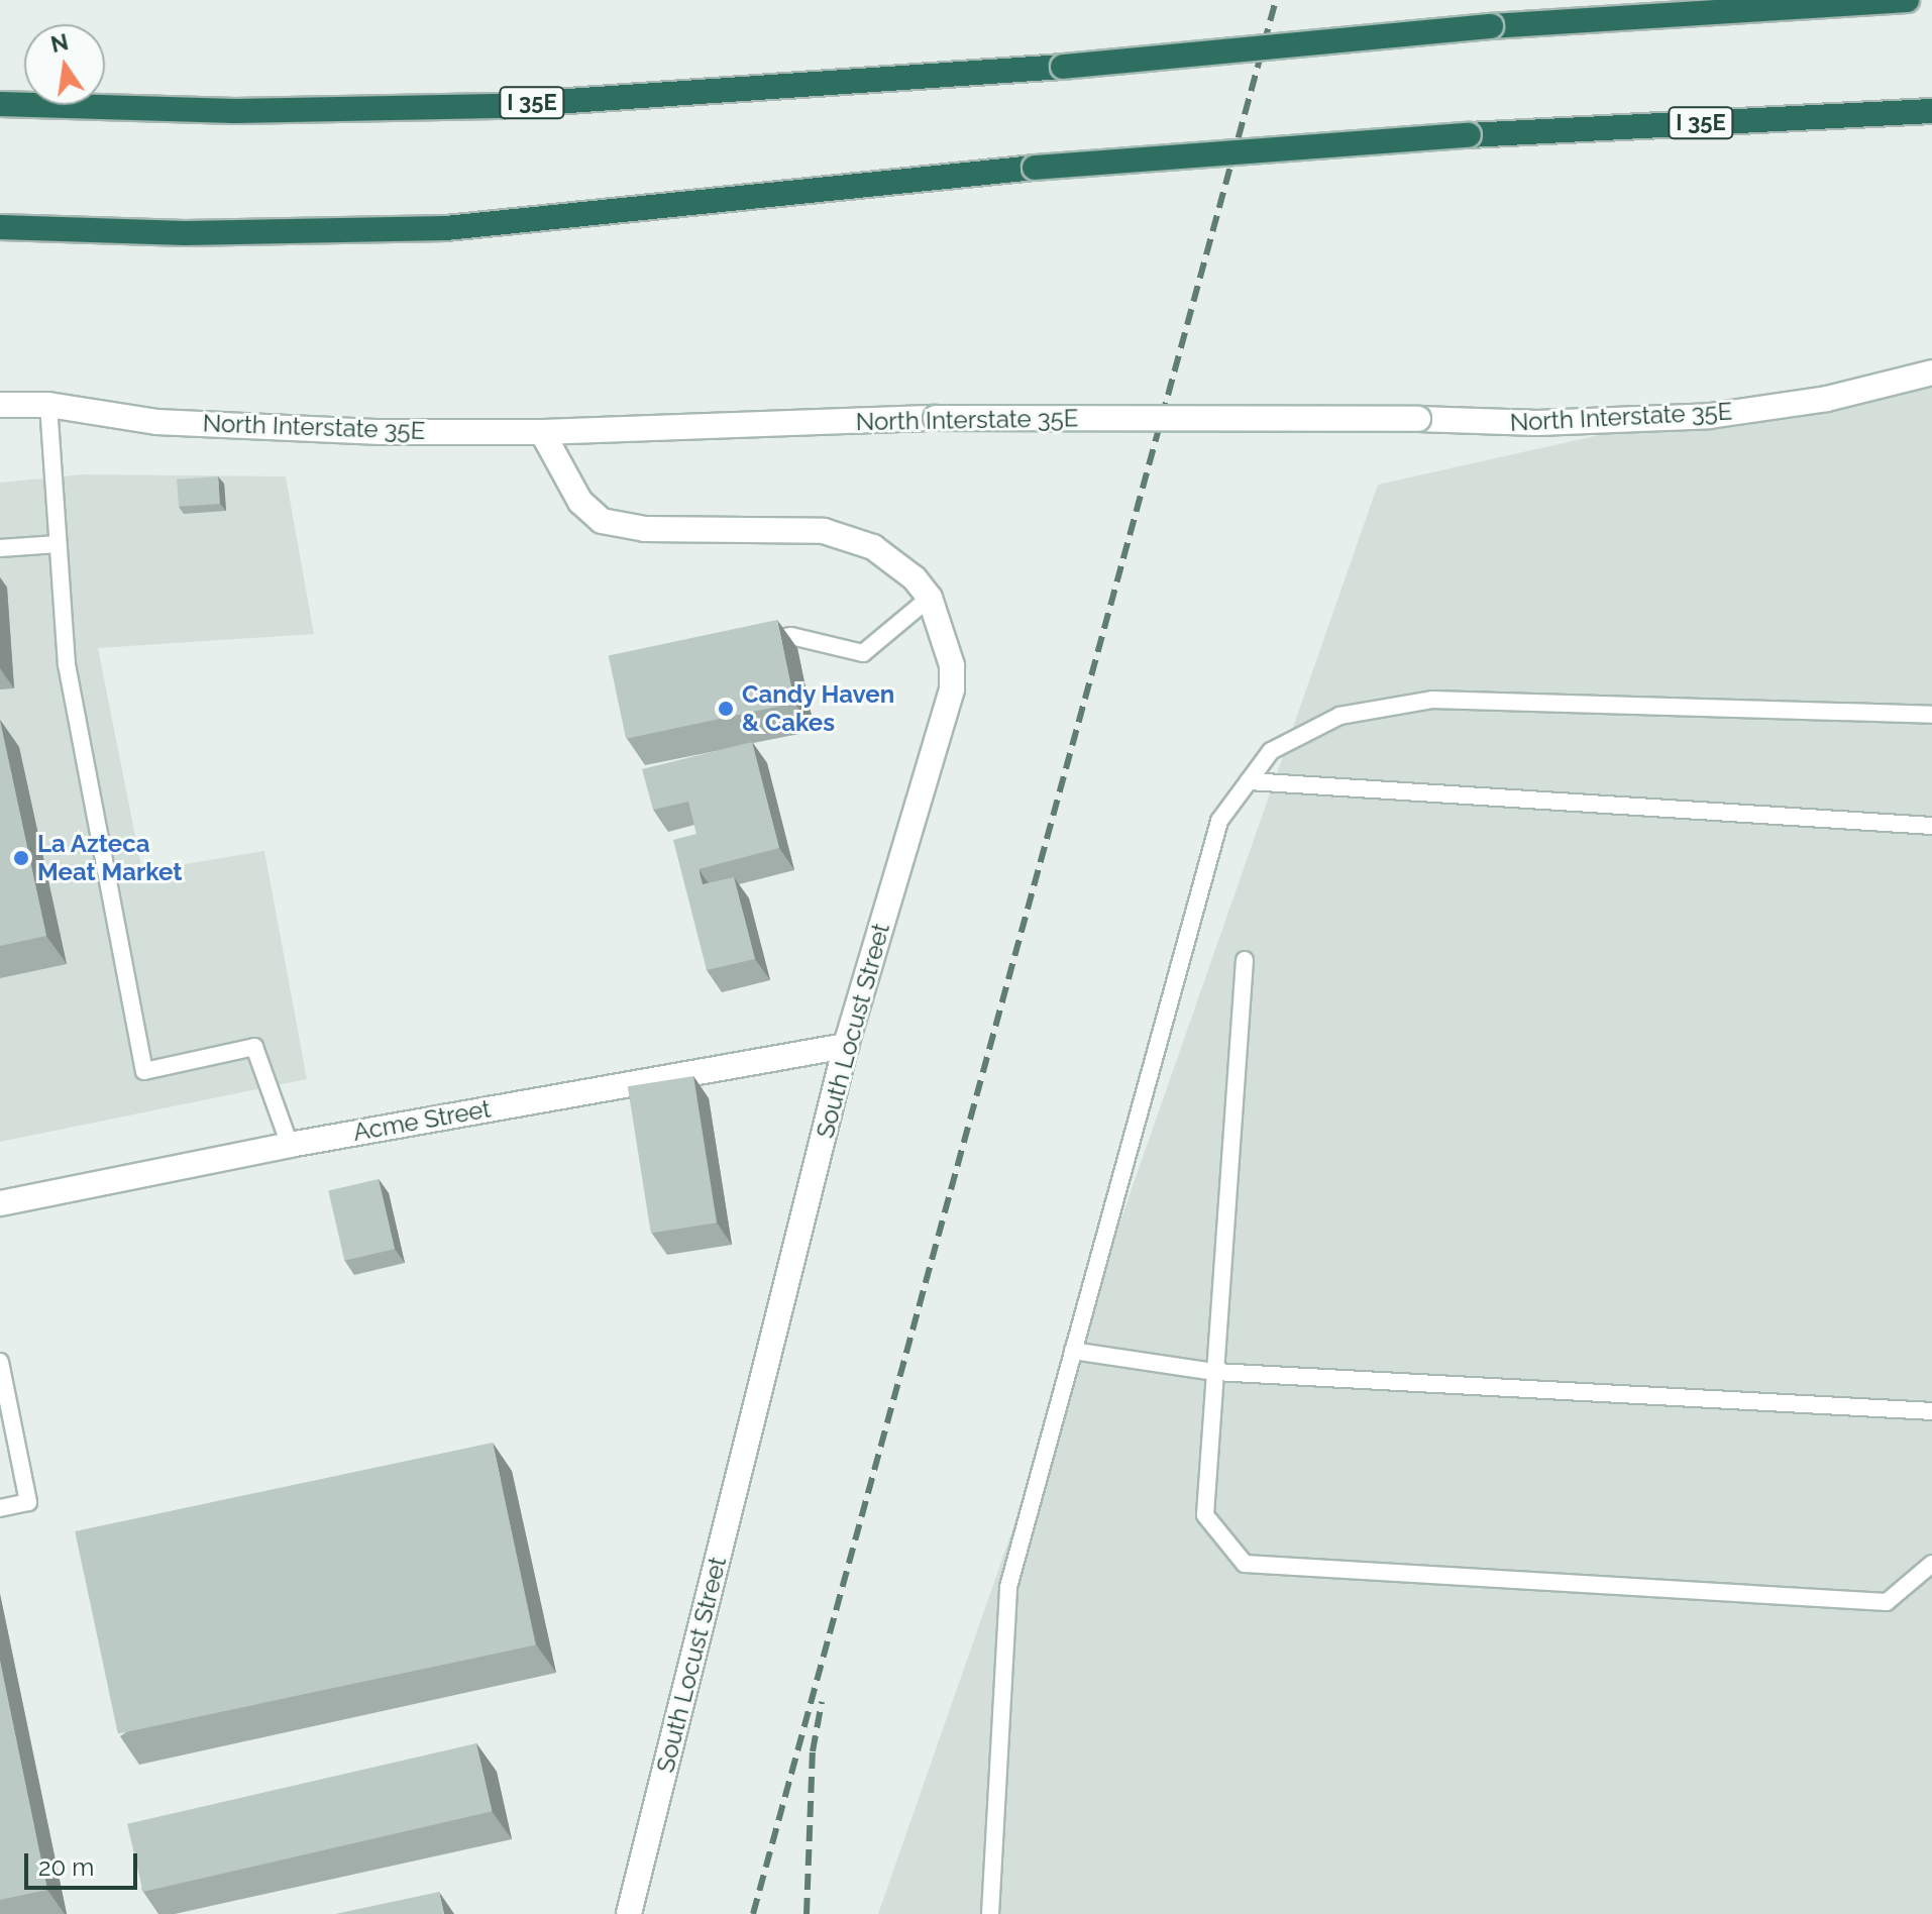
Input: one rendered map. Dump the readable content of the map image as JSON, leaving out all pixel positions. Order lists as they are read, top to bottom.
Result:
{
  "streets": {
    "highway": ["I 35E"],
    "street": ["North Interstate 35E", "South Locust Street", "Acme Street"]
  },
  "crossings": [
    ["North Interstate 35E", "South Locust Street"],
    ["South Locust Street", "Acme Street"]
  ],
  "places": ["Candy Haven & Cakes", "La Azteca Meat Market"],
  "scale_bar": "20 m",
  "north": "top"
}
